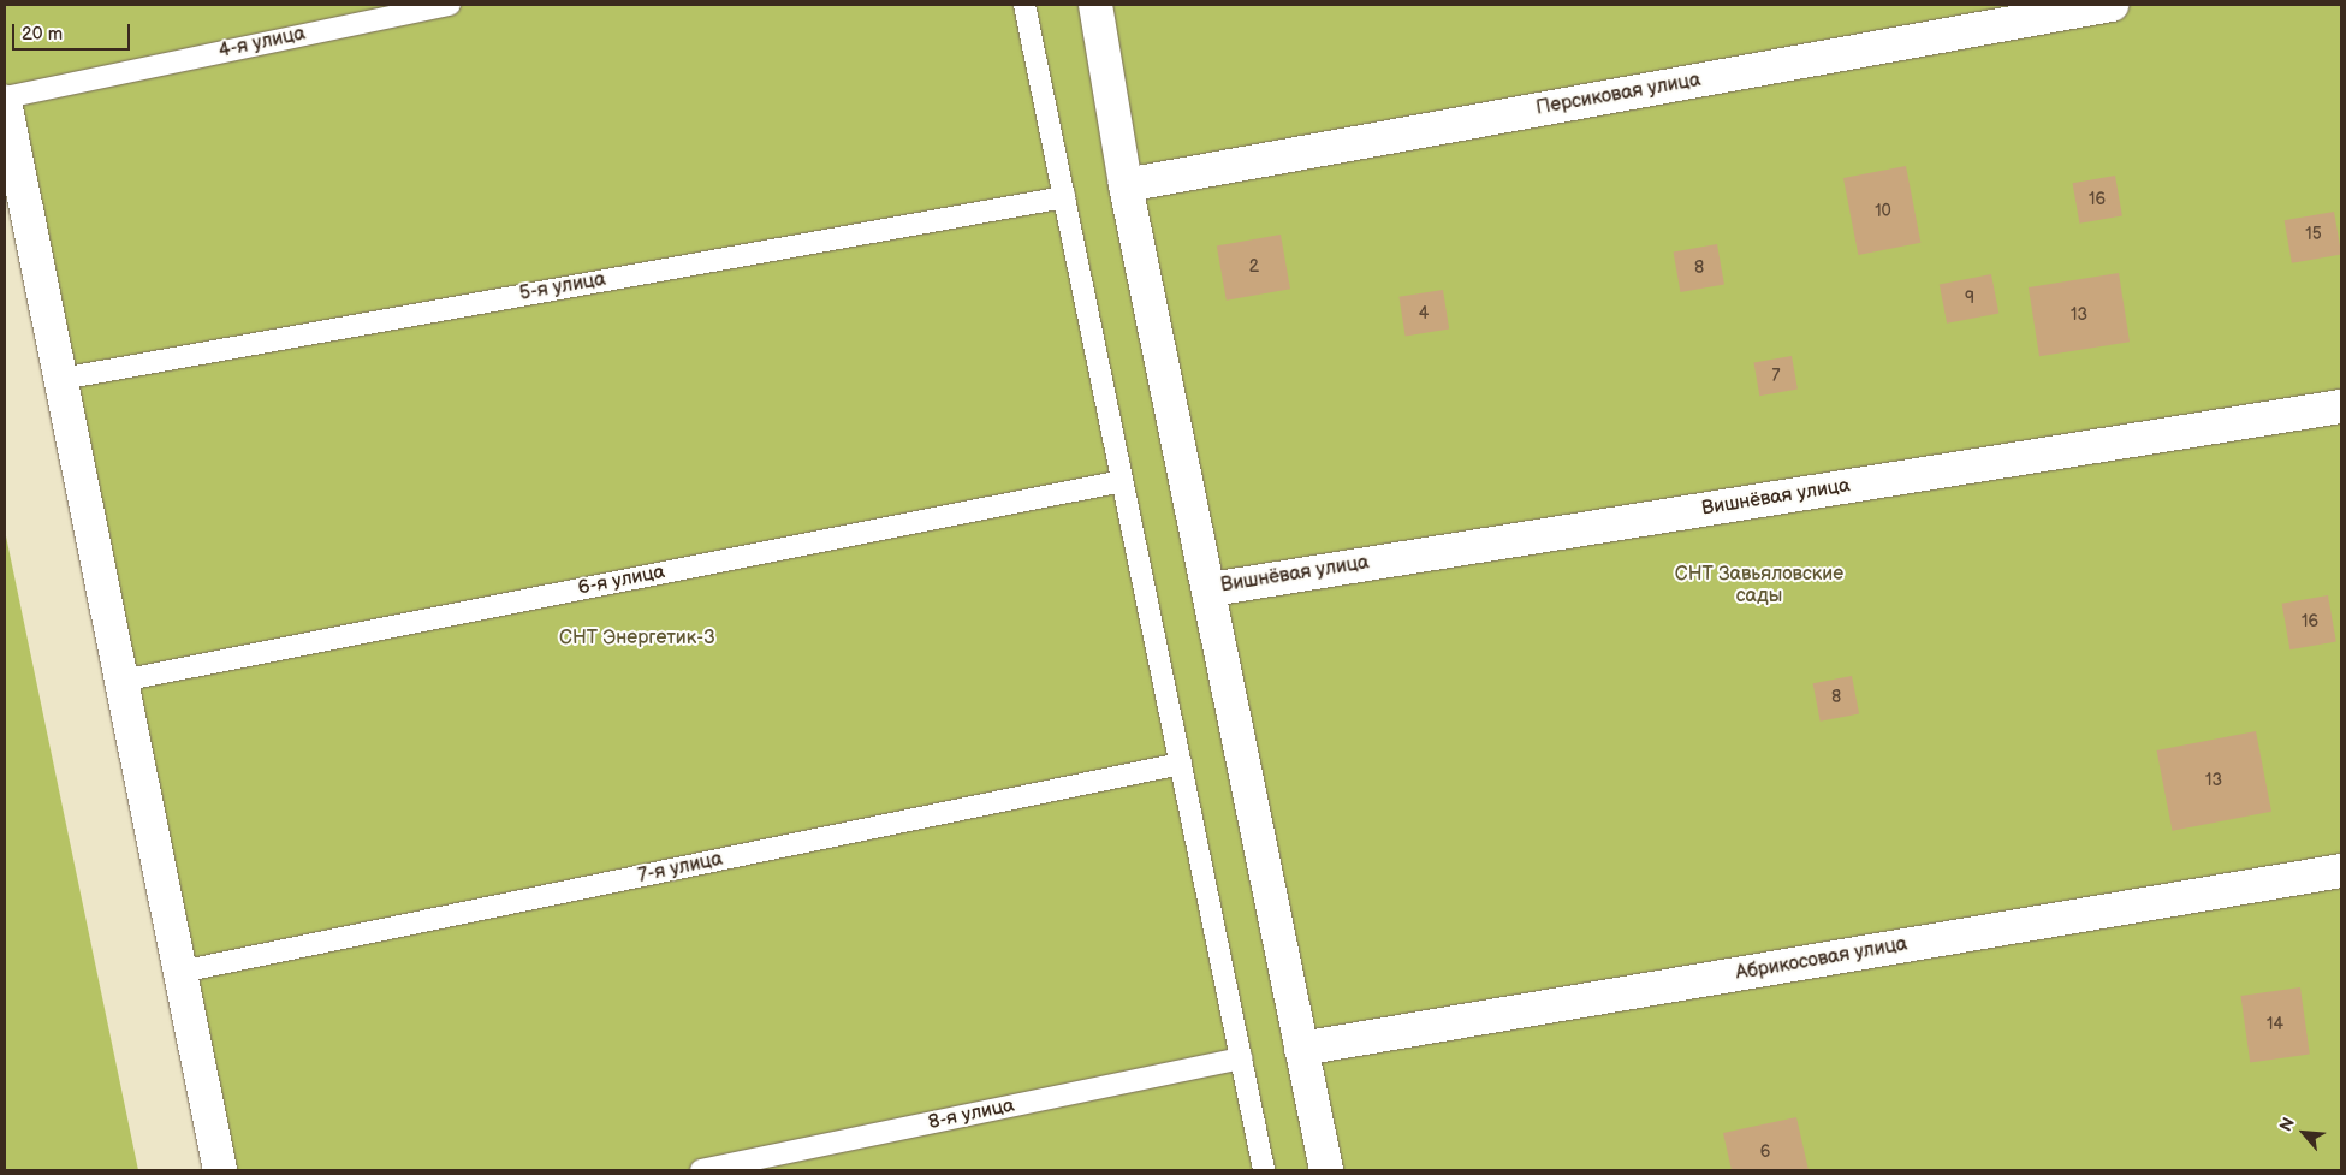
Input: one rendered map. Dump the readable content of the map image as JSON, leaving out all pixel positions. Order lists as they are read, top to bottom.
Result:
{
  "streets": {
    "street": ["Персиковая улица", "Вишнёвая улица", "Абрикосовая улица"],
    "lane": [
      "4-я улица",
      "5-я улица",
      "6-я улица",
      "7-я улица",
      "8-я улица"
    ]
  },
  "parks": ["СНТ Завьяловские сады", "СНТ Энергетик-3"],
  "house_numbers": [
    "16",
    "10",
    "15",
    "2",
    "8",
    "9",
    "4",
    "13",
    "7",
    "16",
    "8",
    "13",
    "14",
    "6"
  ],
  "scale_bar": "20 m",
  "north": "top left"
}
